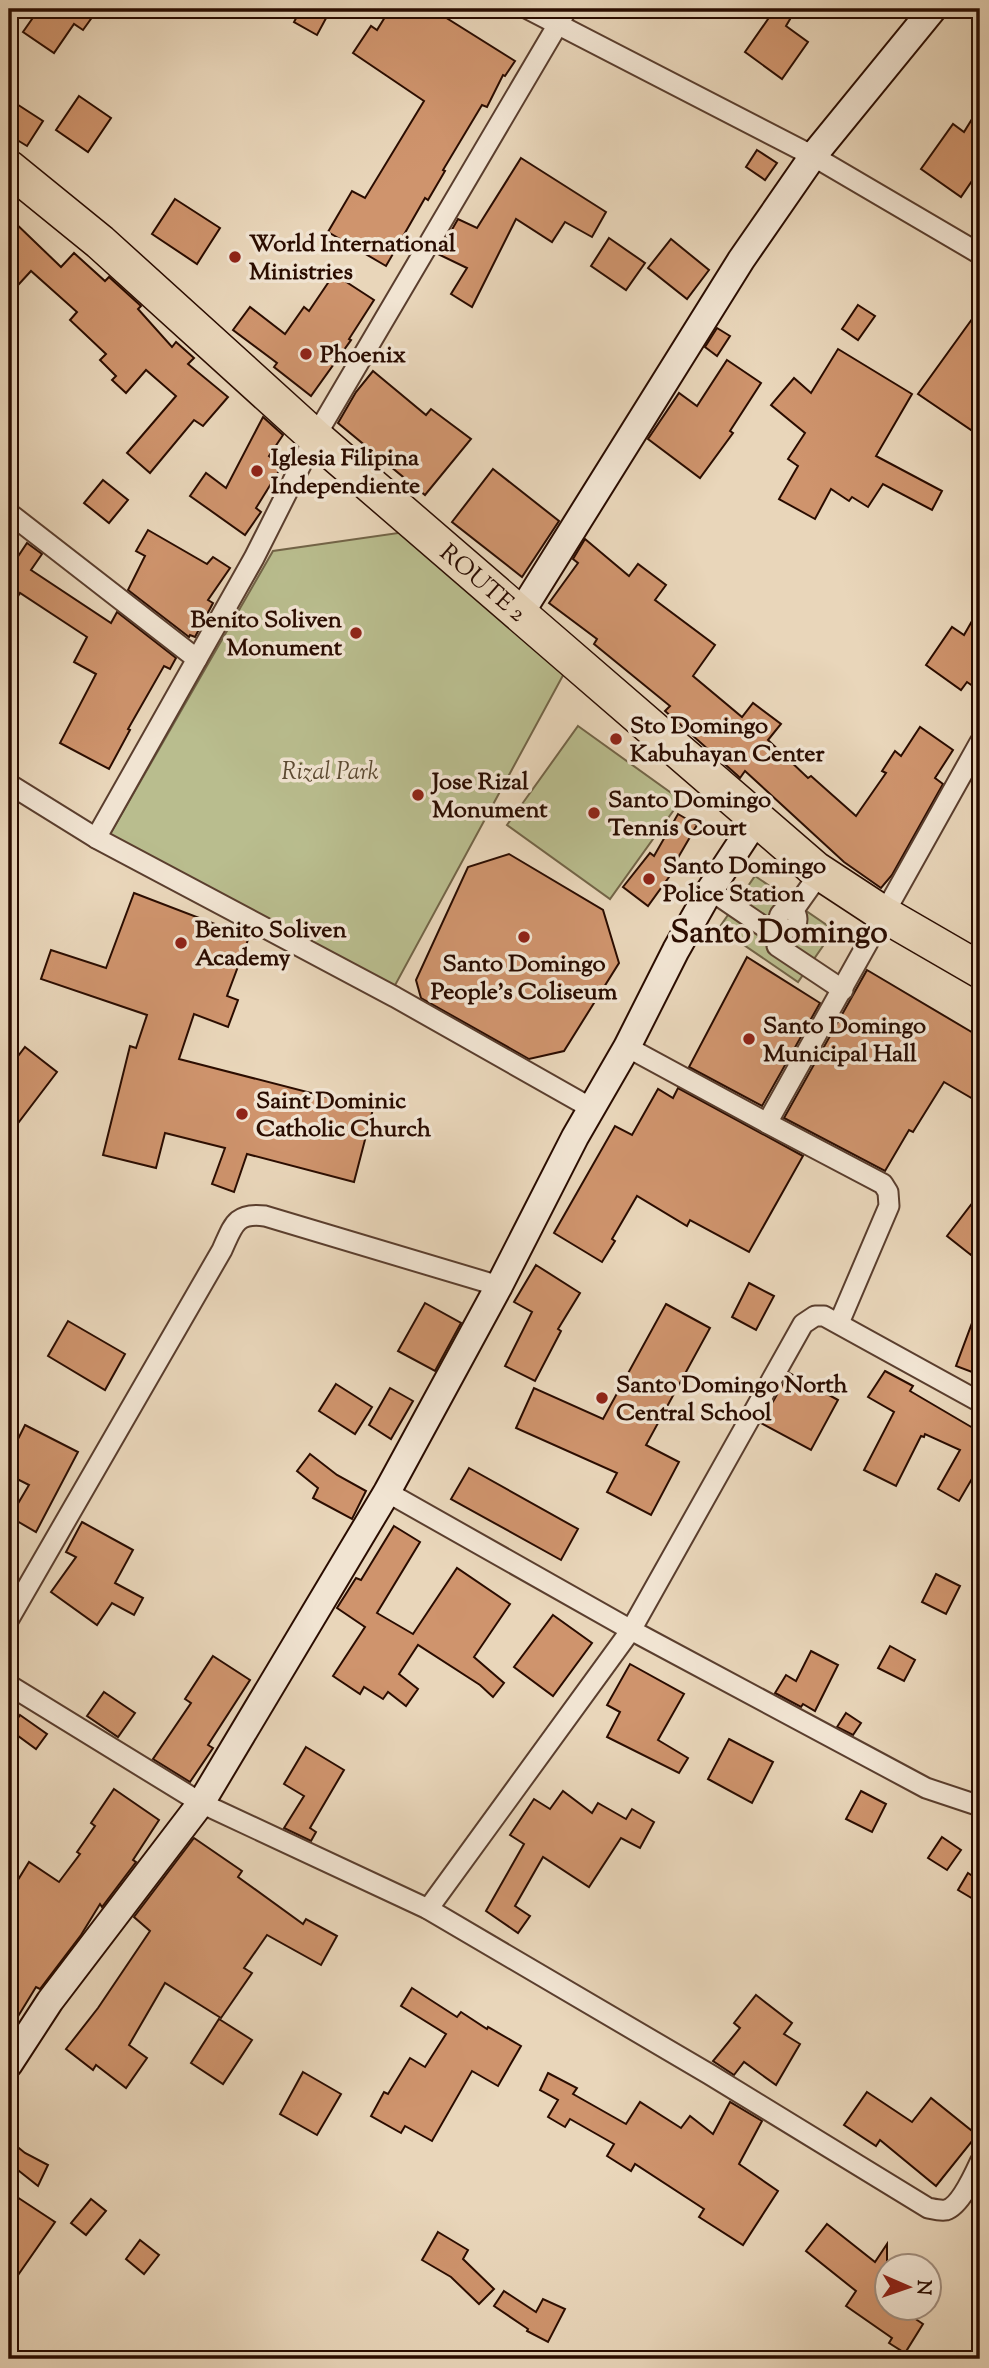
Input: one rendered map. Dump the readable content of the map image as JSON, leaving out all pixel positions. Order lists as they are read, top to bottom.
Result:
{
  "streets": {
    "highway": ["ROUTE 2"]
  },
  "districts": ["Santo Domingo"],
  "parks": ["Rizal Park"],
  "places": [
    "World International Ministries",
    "Phoenix",
    "Iglesia Filipina Independiente",
    "Benito Soliven Monument",
    "Sto Domingo Kabuhayan Center",
    "Jose Rizal Monument",
    "Santo Domingo Tennis Court",
    "Santo Domingo Police Station",
    "Santo Domingo People's Coliseum",
    "Benito Soliven Academy",
    "Santo Domingo Municipal Hall",
    "Saint Dominic Catholic Church",
    "Santo Domingo North Central School"
  ],
  "north": "right"
}
